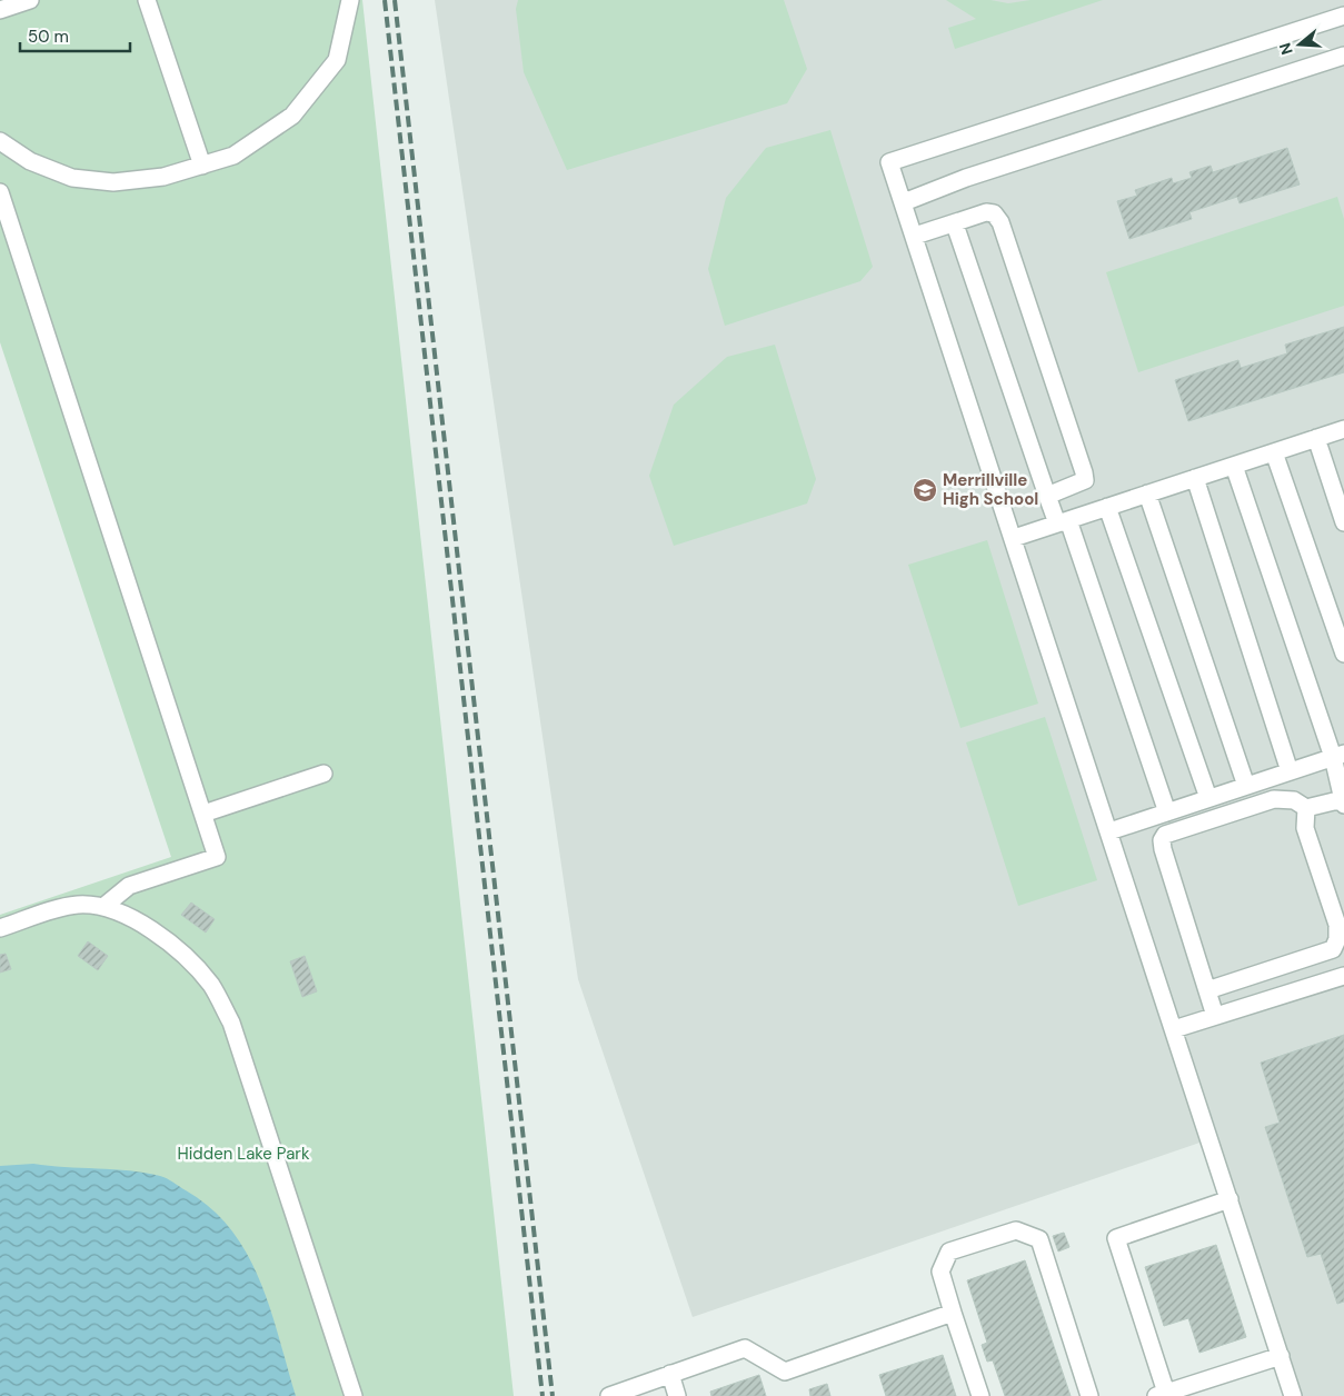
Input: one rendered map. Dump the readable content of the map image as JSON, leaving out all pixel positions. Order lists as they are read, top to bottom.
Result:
{
  "parks": ["Hidden Lake Park"],
  "places": {
    "school or university": ["Merrillville High School"]
  },
  "scale_bar": "50 m",
  "north": "left"
}
